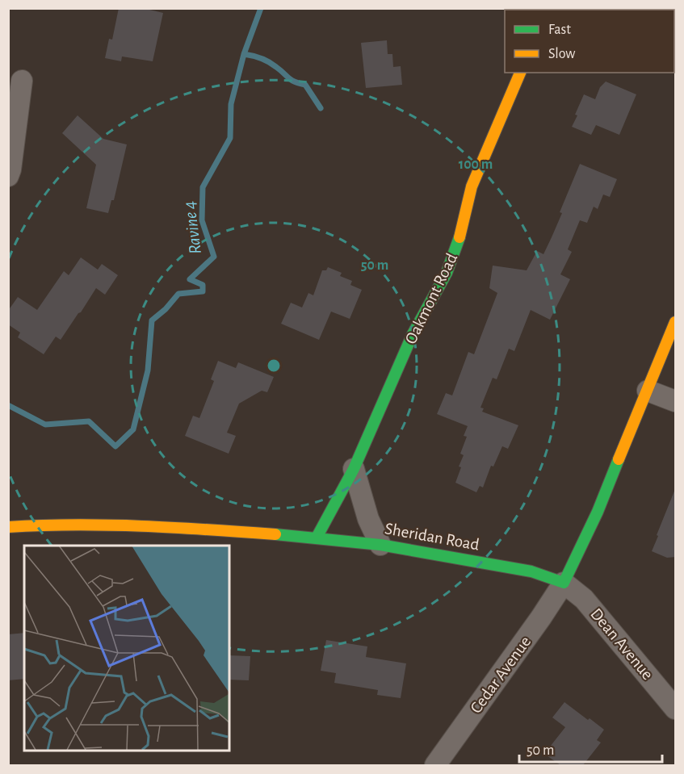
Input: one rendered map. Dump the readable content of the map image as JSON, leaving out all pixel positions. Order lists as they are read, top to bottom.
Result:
{
  "streets": {
    "street": [
      "Oakmont Road",
      "Sheridan Road",
      "Dean Avenue",
      "Cedar Avenue"
    ]
  },
  "crossings": [
    ["Oakmont Road", "Sheridan Road"],
    ["Sheridan Road", "Dean Avenue"],
    ["Sheridan Road", "Cedar Avenue"],
    ["Dean Avenue", "Cedar Avenue"]
  ],
  "water": ["Ravine 4"],
  "legend": ["Fast", "Slow"],
  "scale_bar": "50 m",
  "rings": ["100 m", "50 m"]
}
